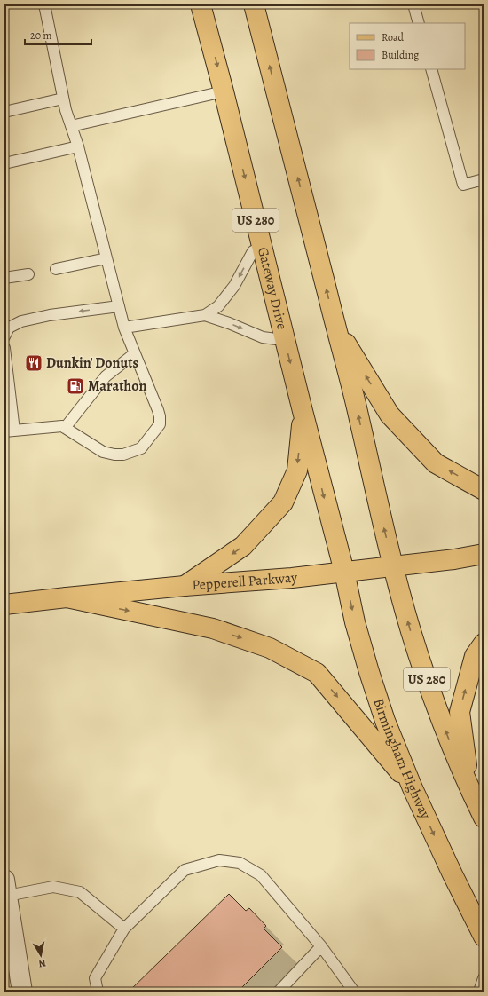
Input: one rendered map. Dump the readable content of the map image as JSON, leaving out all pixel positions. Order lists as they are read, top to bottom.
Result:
{
  "streets": {
    "main road": [
      "US 280",
      "Gateway Drive",
      "Pepperell Parkway",
      "Birmingham Highway"
    ]
  },
  "crossings": [
    ["US 280", "Pepperell Parkway"],
    ["Gateway Drive", "Pepperell Parkway"],
    ["Gateway Drive", "Birmingham Highway"],
    ["Pepperell Parkway", "Birmingham Highway"]
  ],
  "places": {
    "restaurant": ["Dunkin' Donuts"],
    "fuel station": ["Marathon"]
  },
  "legend": ["Road", "Building"],
  "scale_bar": "20 m",
  "north": "bottom"
}
